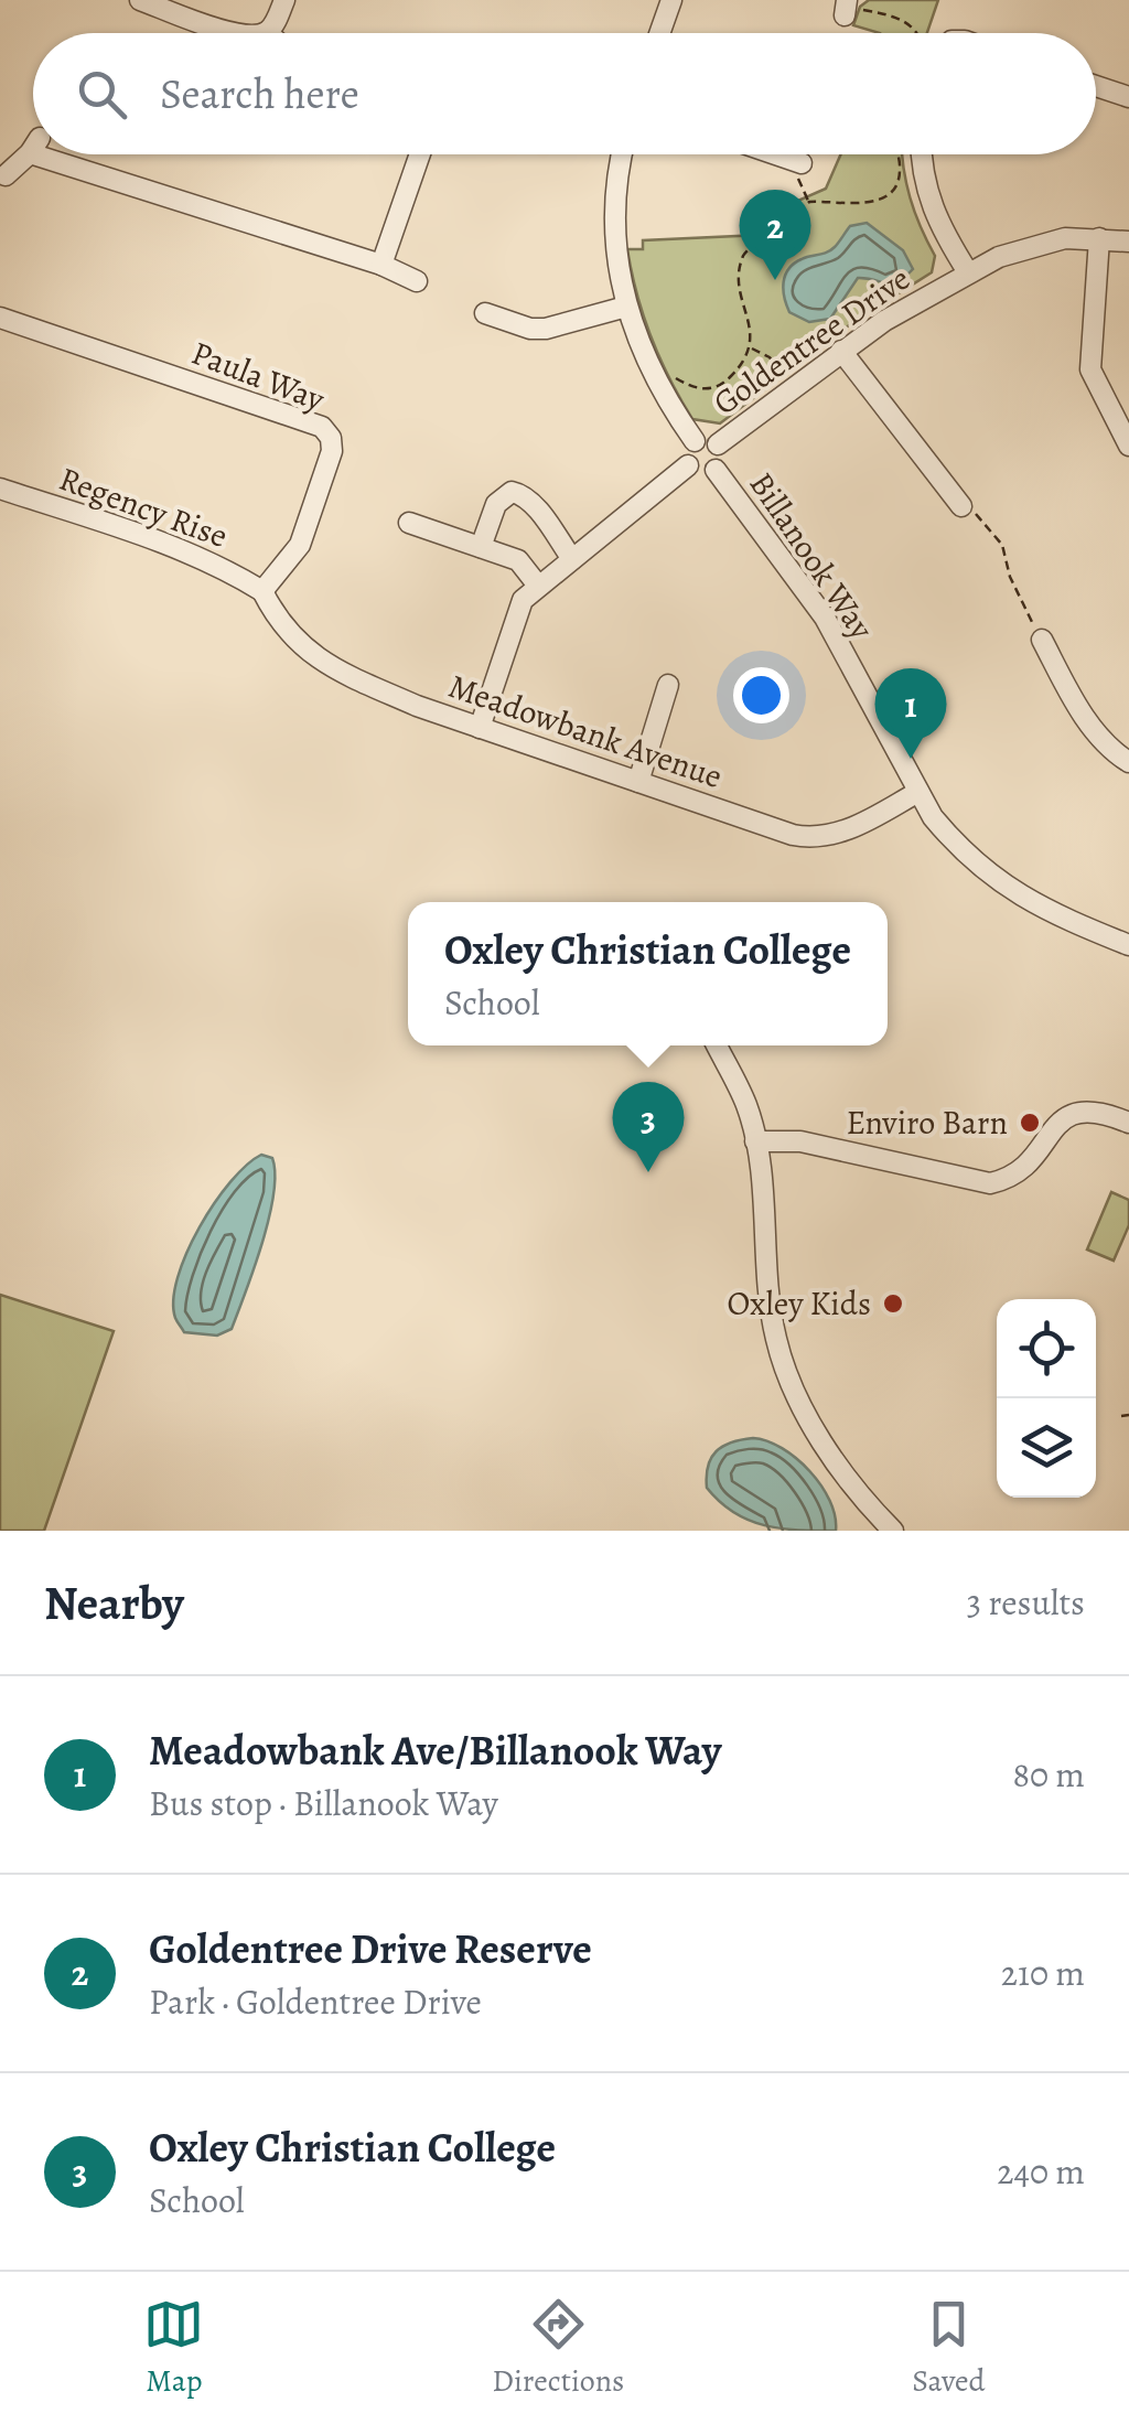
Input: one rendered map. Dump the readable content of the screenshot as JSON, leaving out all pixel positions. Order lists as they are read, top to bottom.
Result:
{
  "streets": {
    "street": [
      "Goldentree Drive",
      "Paula Way",
      "Regency Rise",
      "Billanook Way",
      "Meadowbank Avenue"
    ]
  },
  "crossings": [
    ["Goldentree Drive", "Billanook Way"],
    ["Paula Way", "Regency Rise"],
    ["Paula Way", "Meadowbank Avenue"],
    ["Regency Rise", "Meadowbank Avenue"],
    ["Billanook Way", "Meadowbank Avenue"]
  ],
  "places": ["Enviro Barn", "Oxley Kids"],
  "page": {
    "search": "Search here",
    "pins": ["2", "1", "3"],
    "popup": ["Oxley Christian College", "School"],
    "heading": ["Nearby", "3 results"],
    "list": [
      {
        "mark": "1",
        "name": "Meadowbank Ave/Billanook Way",
        "note": "Bus stop · Billanook Way",
        "value": "80 m"
      },
      {
        "mark": "2",
        "name": "Goldentree Drive Reserve",
        "note": "Park · Goldentree Drive",
        "value": "210 m"
      },
      {
        "mark": "3",
        "name": "Oxley Christian College",
        "note": "School",
        "value": "240 m"
      }
    ],
    "nav": ["Map", "Directions", "Saved"]
  }
}
